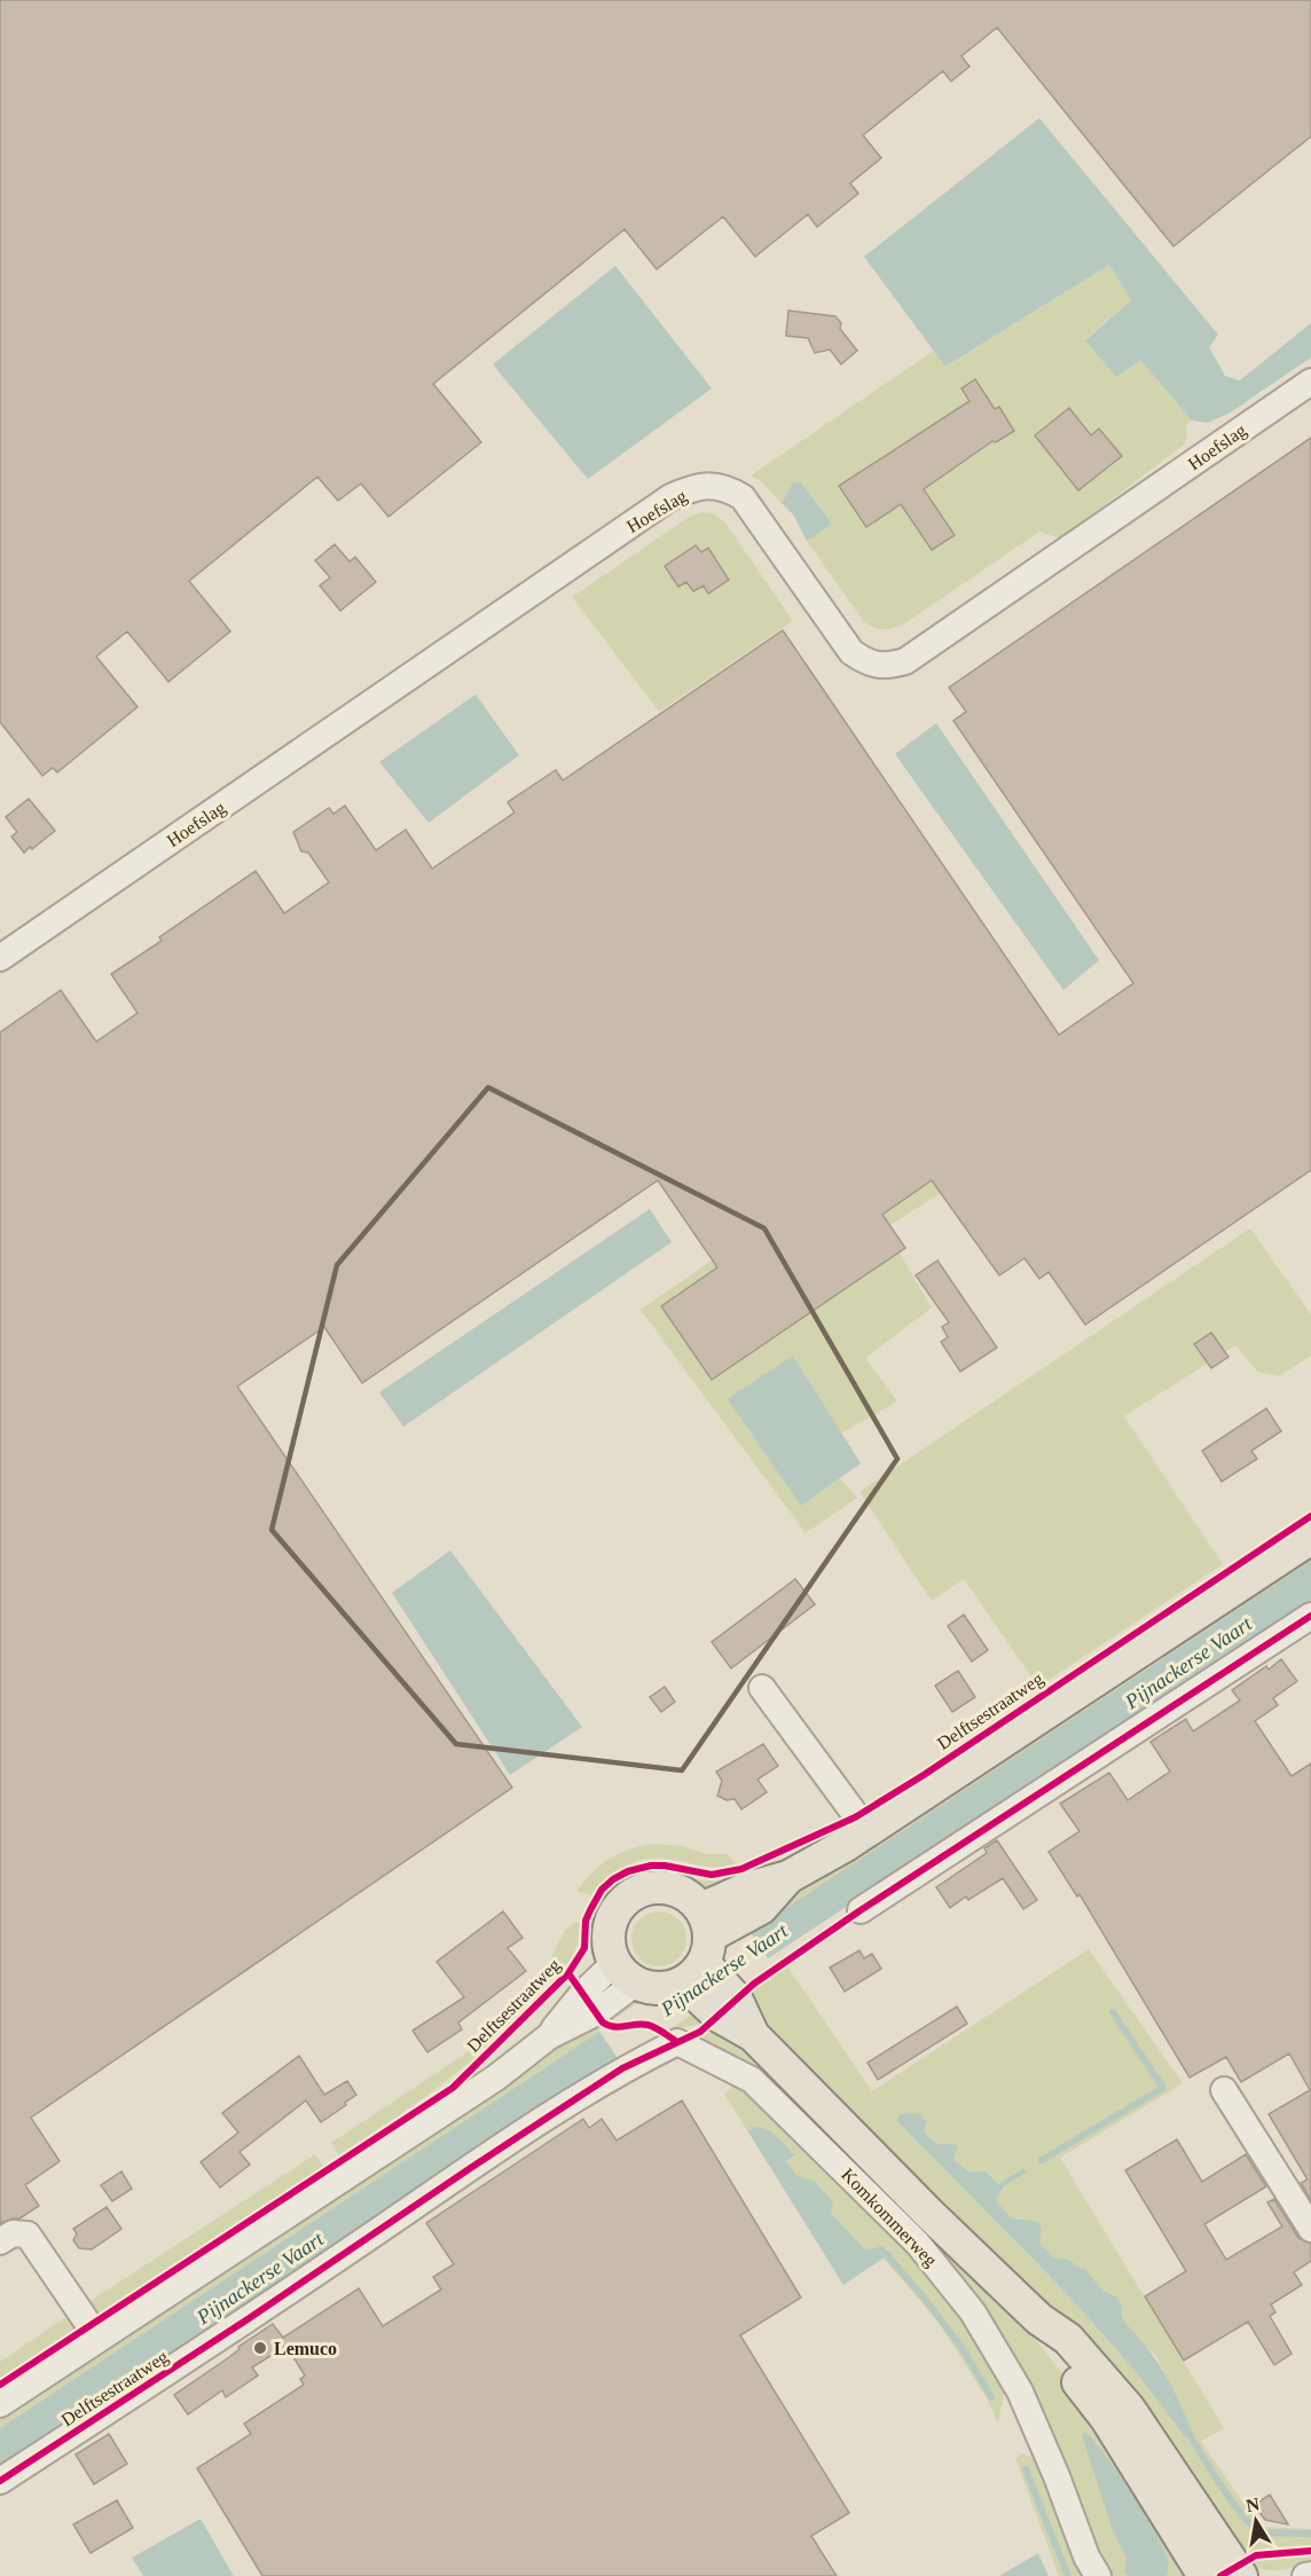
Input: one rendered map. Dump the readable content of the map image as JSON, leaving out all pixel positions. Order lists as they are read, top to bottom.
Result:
{
  "streets": {
    "main road": ["Delftsestraatweg", "Komkommerweg"],
    "street": ["Hoefslag"]
  },
  "crossings": [
    ["Delftsestraatweg", "Komkommerweg"]
  ],
  "water": ["Pijnackerse Vaart"],
  "places": ["Lemuco"],
  "north": "top"
}
